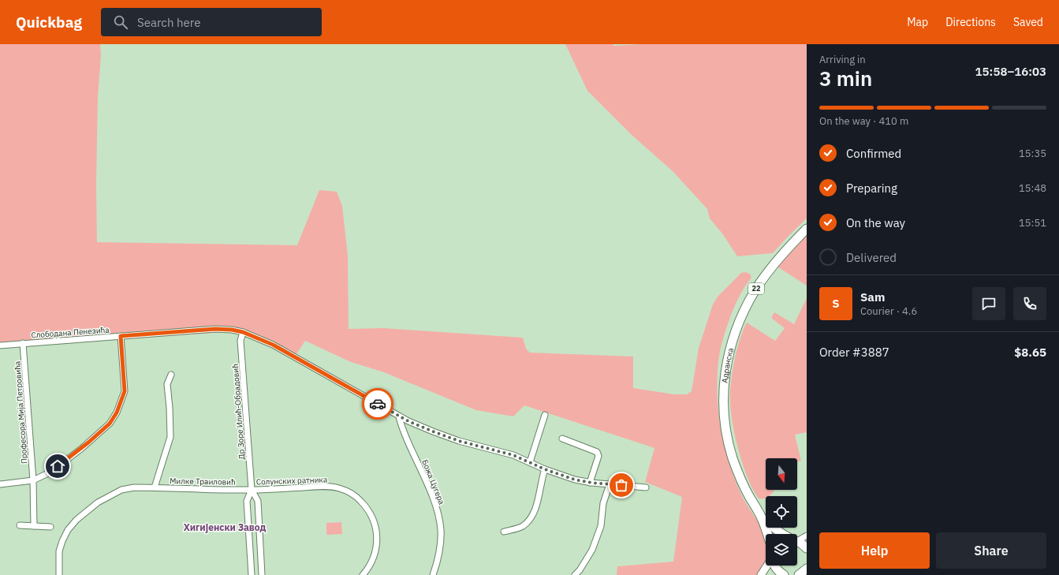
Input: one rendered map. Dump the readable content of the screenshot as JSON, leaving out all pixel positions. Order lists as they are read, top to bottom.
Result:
{
  "streets": {
    "main road": ["22", "Адранска"],
    "street": [
      "Слободана Пенезића",
      "Др Зоре Илић-Обрадовић",
      "Професора Мија Петровића",
      "Солунских ратника",
      "Милке Траиловић",
      "Божа Цугера"
    ]
  },
  "crossings": [
    ["Слободана Пенезића", "Др Зоре Илић-Обрадовић"],
    ["Слободана Пенезића", "Професора Мија Петровића"],
    ["Слободана Пенезића", "Божа Цугера"],
    ["Др Зоре Илић-Обрадовић", "Солунских ратника"],
    ["Др Зоре Илић-Обрадовић", "Милке Траиловић"],
    ["Солунских ратника", "Милке Траиловић"]
  ],
  "districts": ["Хигијенски Завод"],
  "north": "bottom",
  "page": {
    "header": "Quickbag",
    "search": "Search here",
    "nav": ["Map", "Directions", "Saved"],
    "heading": ["3 min", "Arriving in", "15:58–16:03"],
    "panel": [
      "Sam",
      "Courier · 4.6",
      "Order #3887",
      "$8.65"
    ],
    "bar": "On the way · 410 m",
    "list": [
      ["Confirmed", "15:35"],
      ["Preparing", "15:48"],
      ["On the way", "15:51"],
      "Delivered"
    ],
    "round": "S",
    "buttons": ["Help", "Share"]
  }
}
